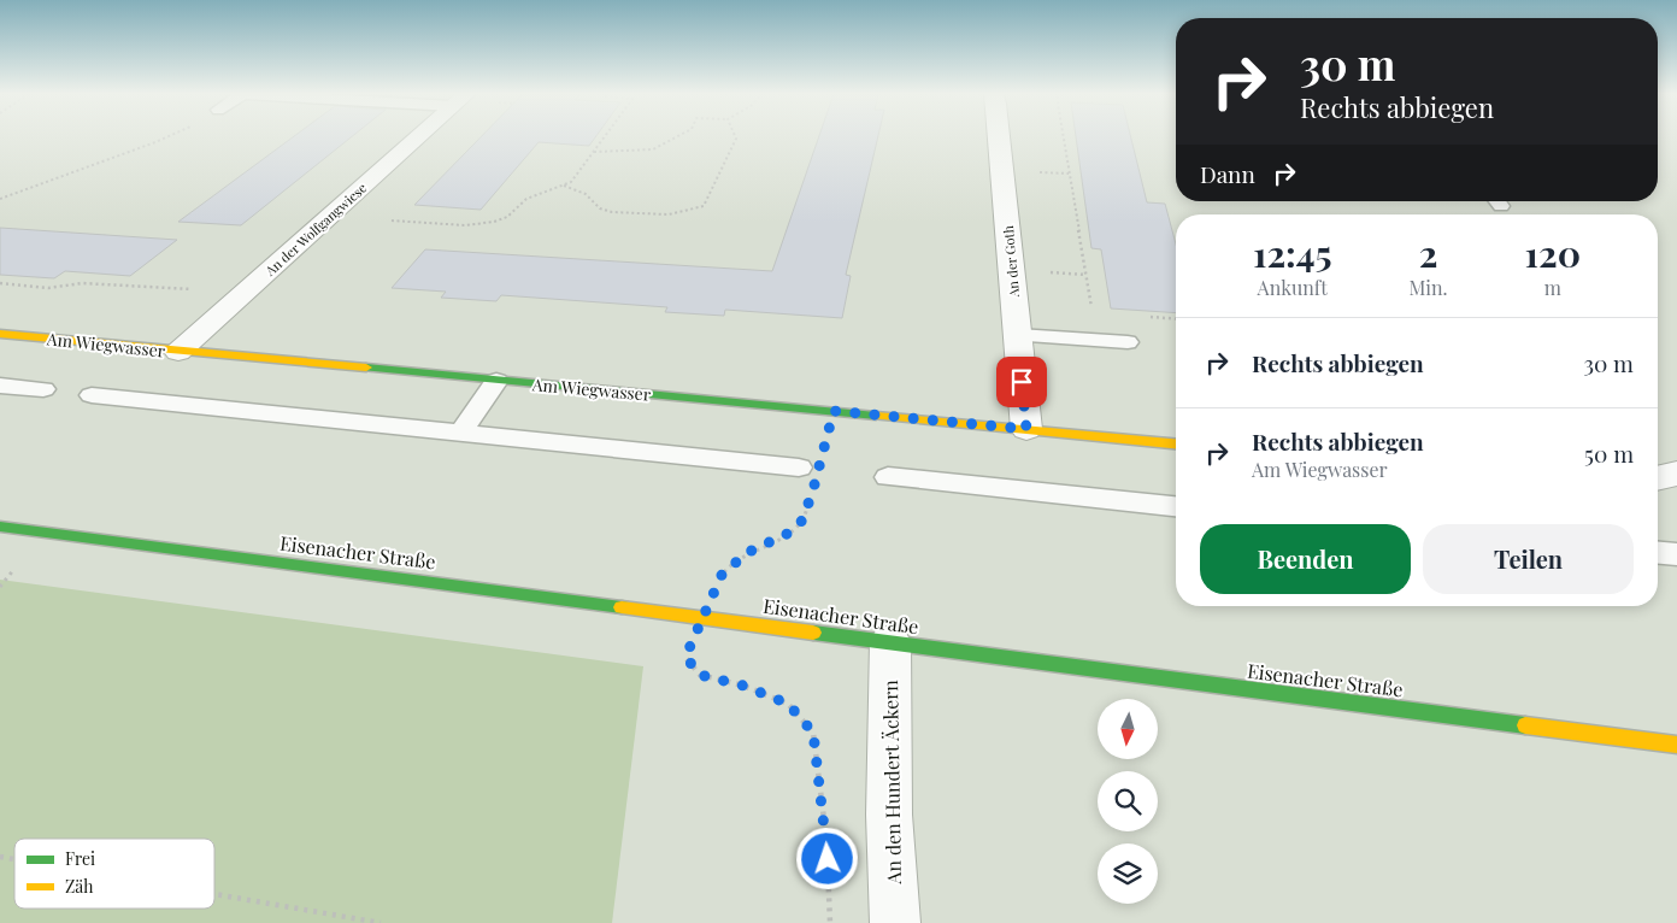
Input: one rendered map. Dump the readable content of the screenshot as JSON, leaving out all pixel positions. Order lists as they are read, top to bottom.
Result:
{
  "streets": {
    "main road": ["Am Wiegwasser", "Eisenacher Straße"],
    "street": ["An der Wolfgangwiese", "An der Goth", "An den Hundert Äckern"]
  },
  "crossings": [
    ["An der Wolfgangwiese", "Am Wiegwasser"],
    ["An der Goth", "Am Wiegwasser"],
    ["Eisenacher Straße", "An den Hundert Äckern"]
  ],
  "legend": ["Frei", "Zäh"],
  "north": "bottom",
  "page": {
    "turn": ["30 m", "Rechts abbiegen"],
    "then": "Dann",
    "eta": [
      "12:45",
      "Ankunft",
      "2",
      "Min.",
      "120",
      "m"
    ],
    "list": [
      {
        "name": "Rechts abbiegen",
        "value": "30 m"
      },
      {
        "name": "Rechts abbiegen",
        "note": "Am Wiegwasser",
        "value": "50 m"
      }
    ],
    "buttons": ["Beenden", "Teilen"]
  }
}
